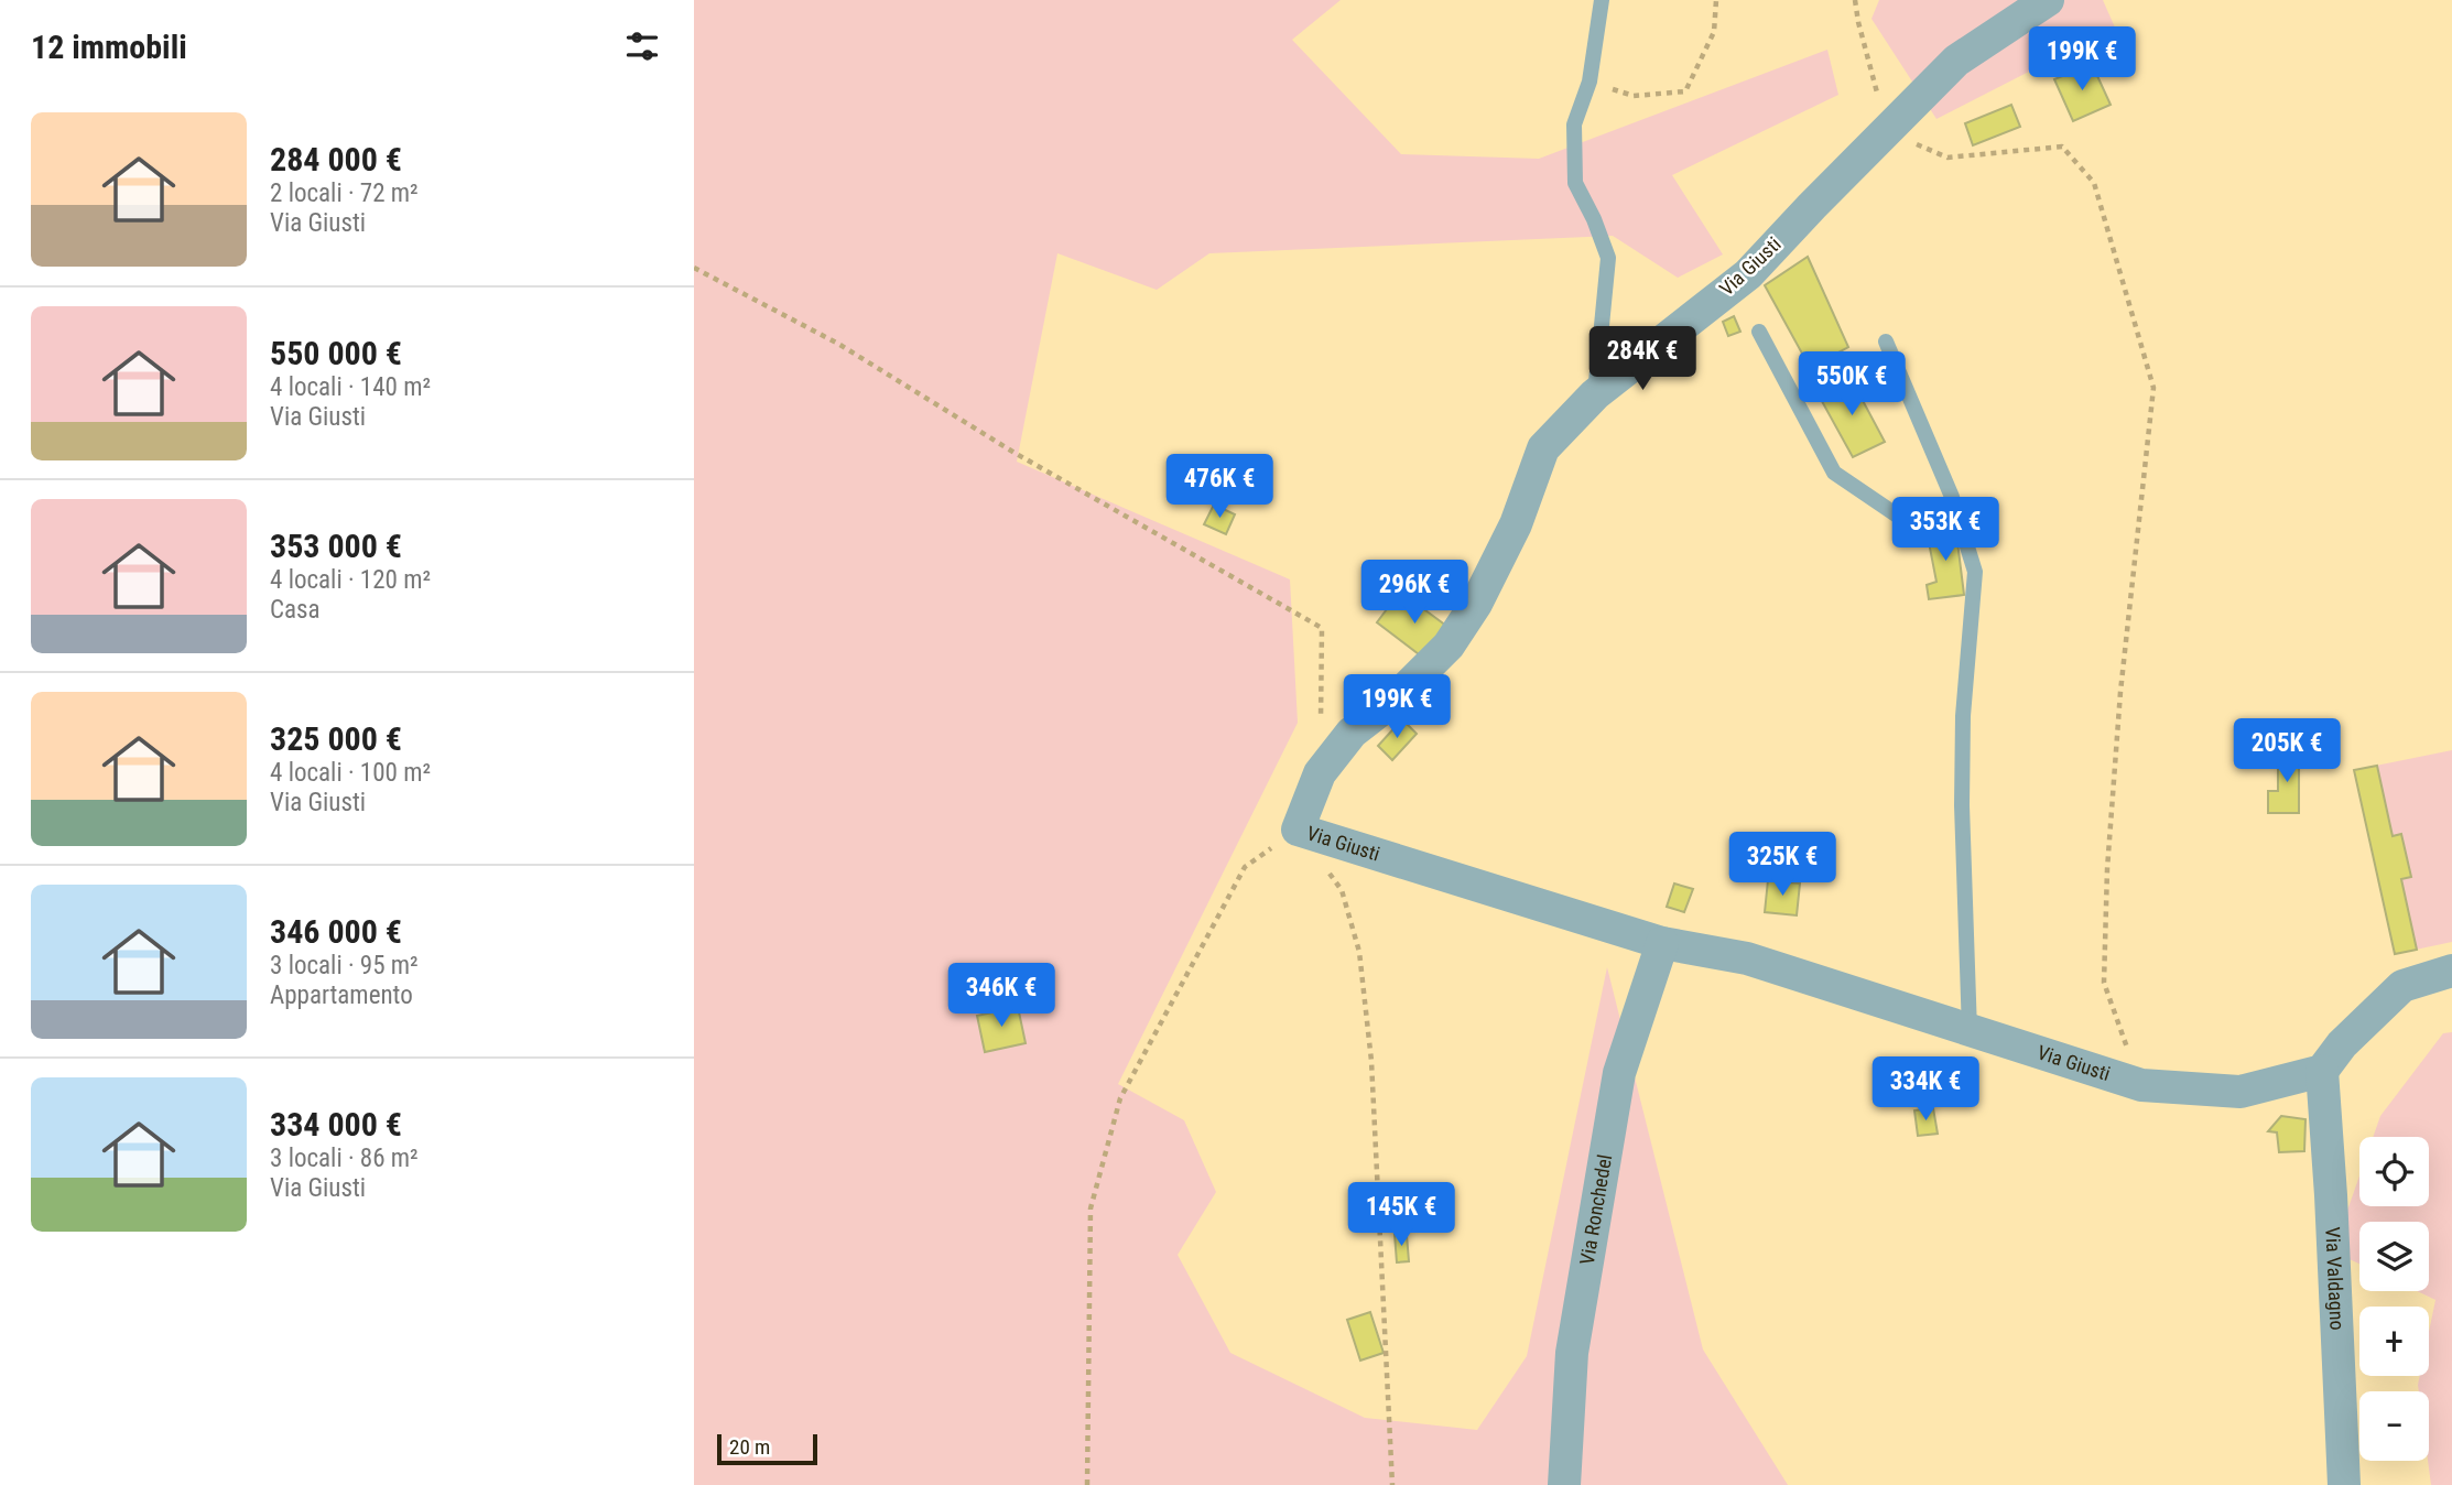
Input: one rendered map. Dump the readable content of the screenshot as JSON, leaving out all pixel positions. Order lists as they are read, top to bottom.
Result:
{
  "streets": {
    "street": ["Via Giusti", "Via Ronchedel", "Via Valdagno"]
  },
  "crossings": [
    ["Via Giusti", "Via Ronchedel"],
    ["Via Giusti", "Via Valdagno"]
  ],
  "scale_bar": "20 m",
  "page": {
    "heading": "12 immobili",
    "price": [
      "199K €",
      "284K €",
      "550K €",
      "476K €",
      "353K €",
      "296K €",
      "199K €",
      "205K €",
      "325K €",
      "346K €",
      "334K €",
      "145K €"
    ],
    "list": [
      {
        "name": "284 000 €",
        "note": "2 locali · 72 m² · Via Giusti"
      },
      {
        "name": "550 000 €",
        "note": "4 locali · 140 m² · Via Giusti"
      },
      {
        "name": "353 000 €",
        "note": "4 locali · 120 m² · Casa"
      },
      {
        "name": "325 000 €",
        "note": "4 locali · 100 m² · Via Giusti"
      },
      {
        "name": "346 000 €",
        "note": "3 locali · 95 m² · Appartamento"
      },
      {
        "name": "334 000 €",
        "note": "3 locali · 86 m² · Via Giusti"
      }
    ],
    "map_buttons": ["+", "−"],
    "scale": "20 m"
  }
}
